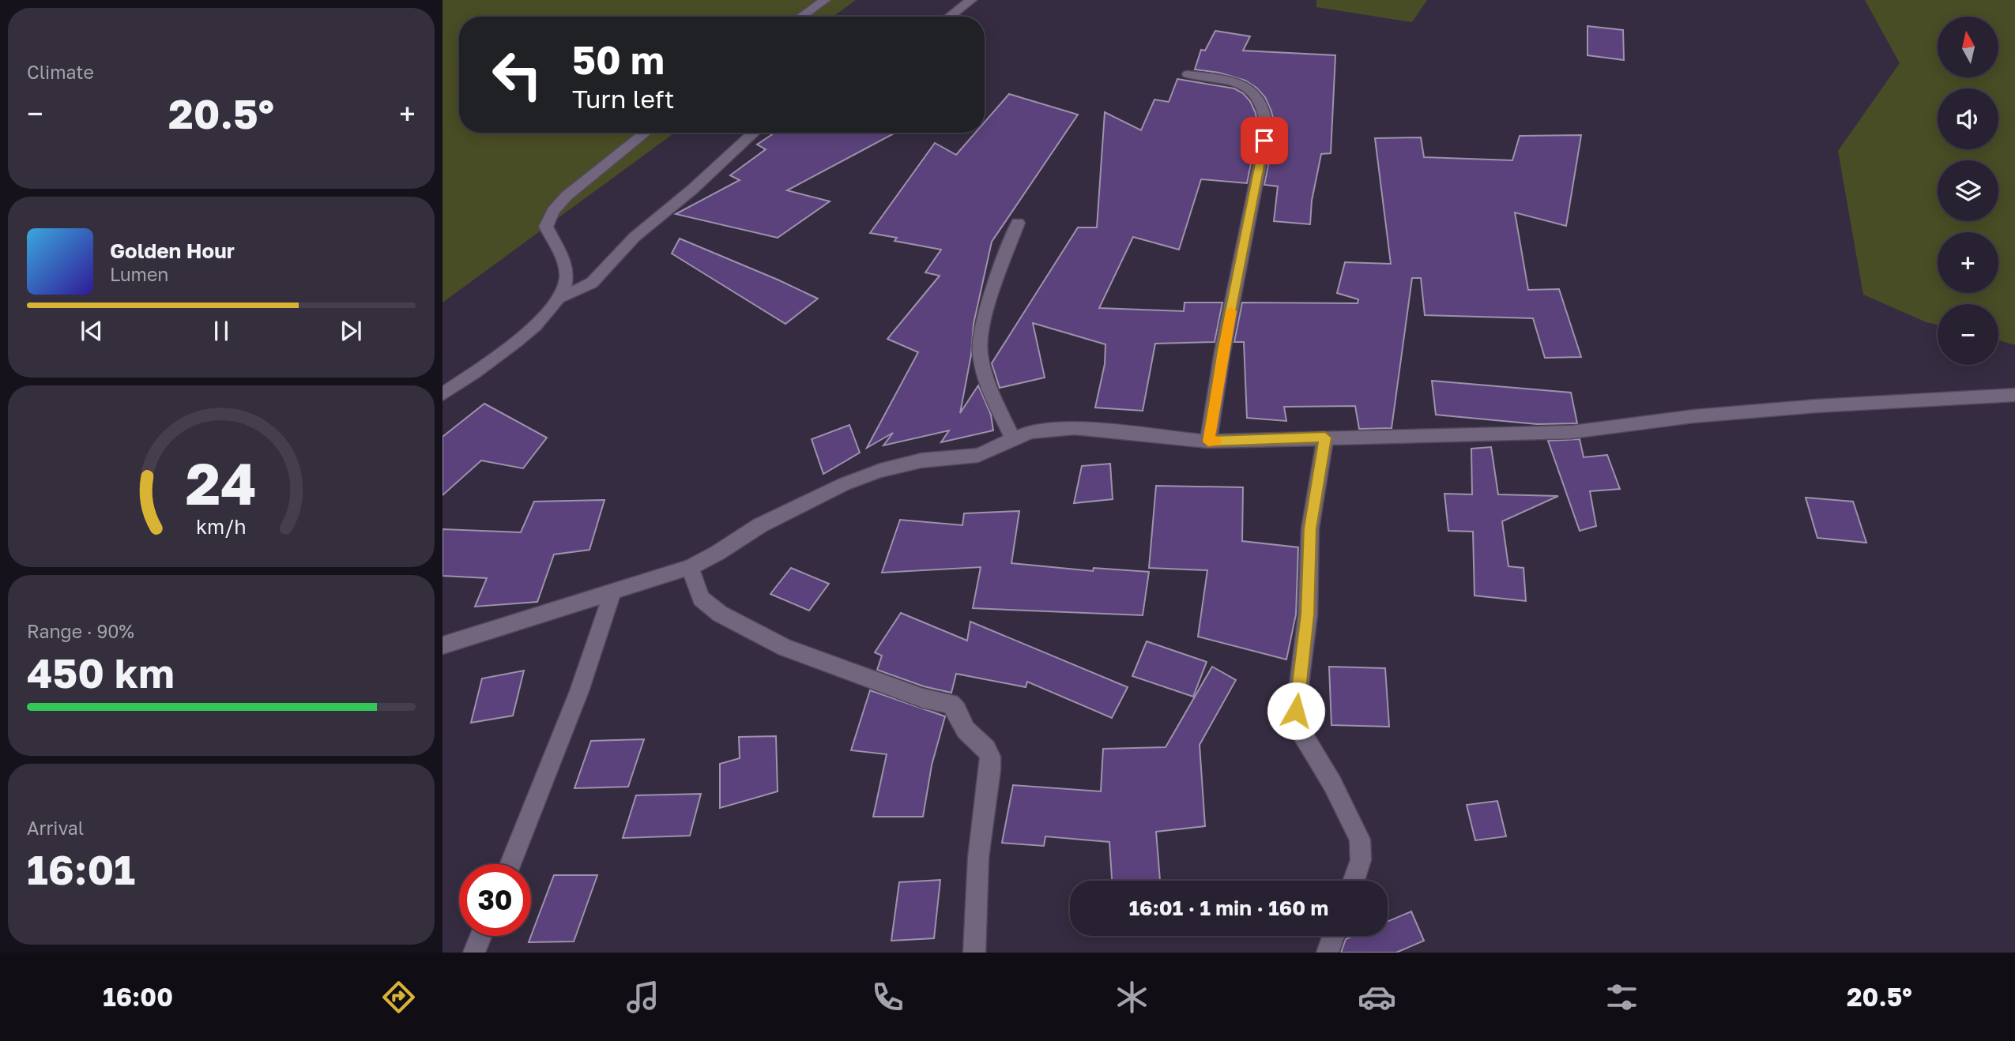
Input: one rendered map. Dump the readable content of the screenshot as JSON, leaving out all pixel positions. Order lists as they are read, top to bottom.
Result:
{
  "north": "top",
  "page": {
    "tile": [
      "Climate",
      ["Range · 90%", "450 km"],
      ["Arrival", "16:01"]
    ],
    "map_buttons": ["+", "−"],
    "turn": ["50 m", "Turn left"],
    "heat": ["−", "20.5°", "+"],
    "song": ["Golden Hour", "Lumen"],
    "limit": "30",
    "trip": "16:01 · 1 min · 160 m",
    "tabs": ["16:00", "20.5°"],
    "gauge": ["24", "km/h"]
  }
}
